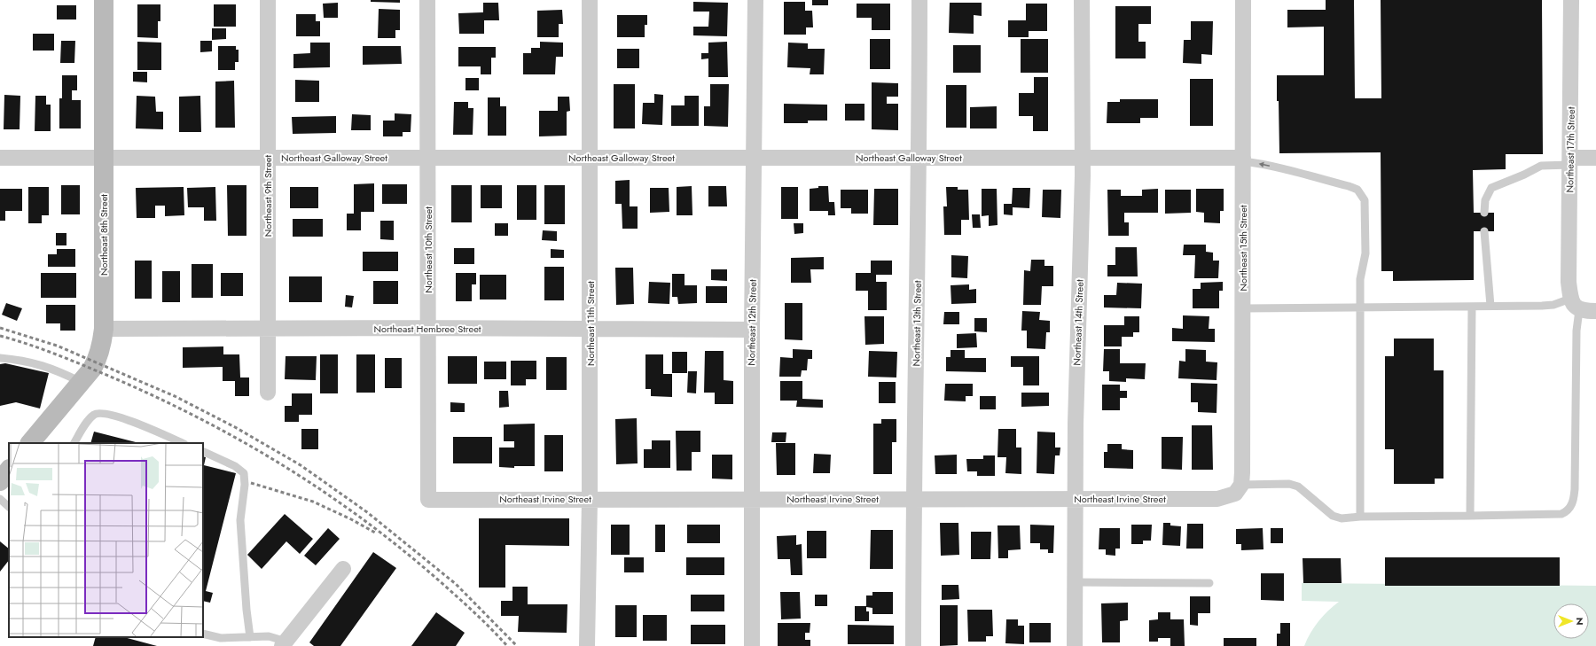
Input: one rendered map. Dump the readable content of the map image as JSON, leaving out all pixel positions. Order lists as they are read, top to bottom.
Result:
{
  "streets": {
    "street": [
      "Northeast 17th Street",
      "Northeast Galloway Street",
      "Northeast 9th Street",
      "Northeast 8th Street",
      "Northeast 15th Street",
      "Northeast 10th Street",
      "Northeast 12th Street",
      "Northeast 14th Street",
      "Northeast 11th Street",
      "Northeast 13th Street",
      "Northeast Hembree Street",
      "Northeast Irvine Street"
    ]
  },
  "crossings": [
    ["Northeast Galloway Street", "Northeast 9th Street"],
    ["Northeast Galloway Street", "Northeast 8th Street"],
    ["Northeast Galloway Street", "Northeast 15th Street"],
    ["Northeast Galloway Street", "Northeast 10th Street"],
    ["Northeast Galloway Street", "Northeast 12th Street"],
    ["Northeast Galloway Street", "Northeast 14th Street"],
    ["Northeast Galloway Street", "Northeast 11th Street"],
    ["Northeast Galloway Street", "Northeast 13th Street"],
    ["Northeast 9th Street", "Northeast Hembree Street"],
    ["Northeast 8th Street", "Northeast Hembree Street"],
    ["Northeast 15th Street", "Northeast Irvine Street"],
    ["Northeast 10th Street", "Northeast Hembree Street"],
    ["Northeast 10th Street", "Northeast Irvine Street"],
    ["Northeast 12th Street", "Northeast Hembree Street"],
    ["Northeast 12th Street", "Northeast Irvine Street"],
    ["Northeast 14th Street", "Northeast Irvine Street"],
    ["Northeast 11th Street", "Northeast Hembree Street"],
    ["Northeast 11th Street", "Northeast Irvine Street"],
    ["Northeast 13th Street", "Northeast Irvine Street"]
  ],
  "north": "right"
}
